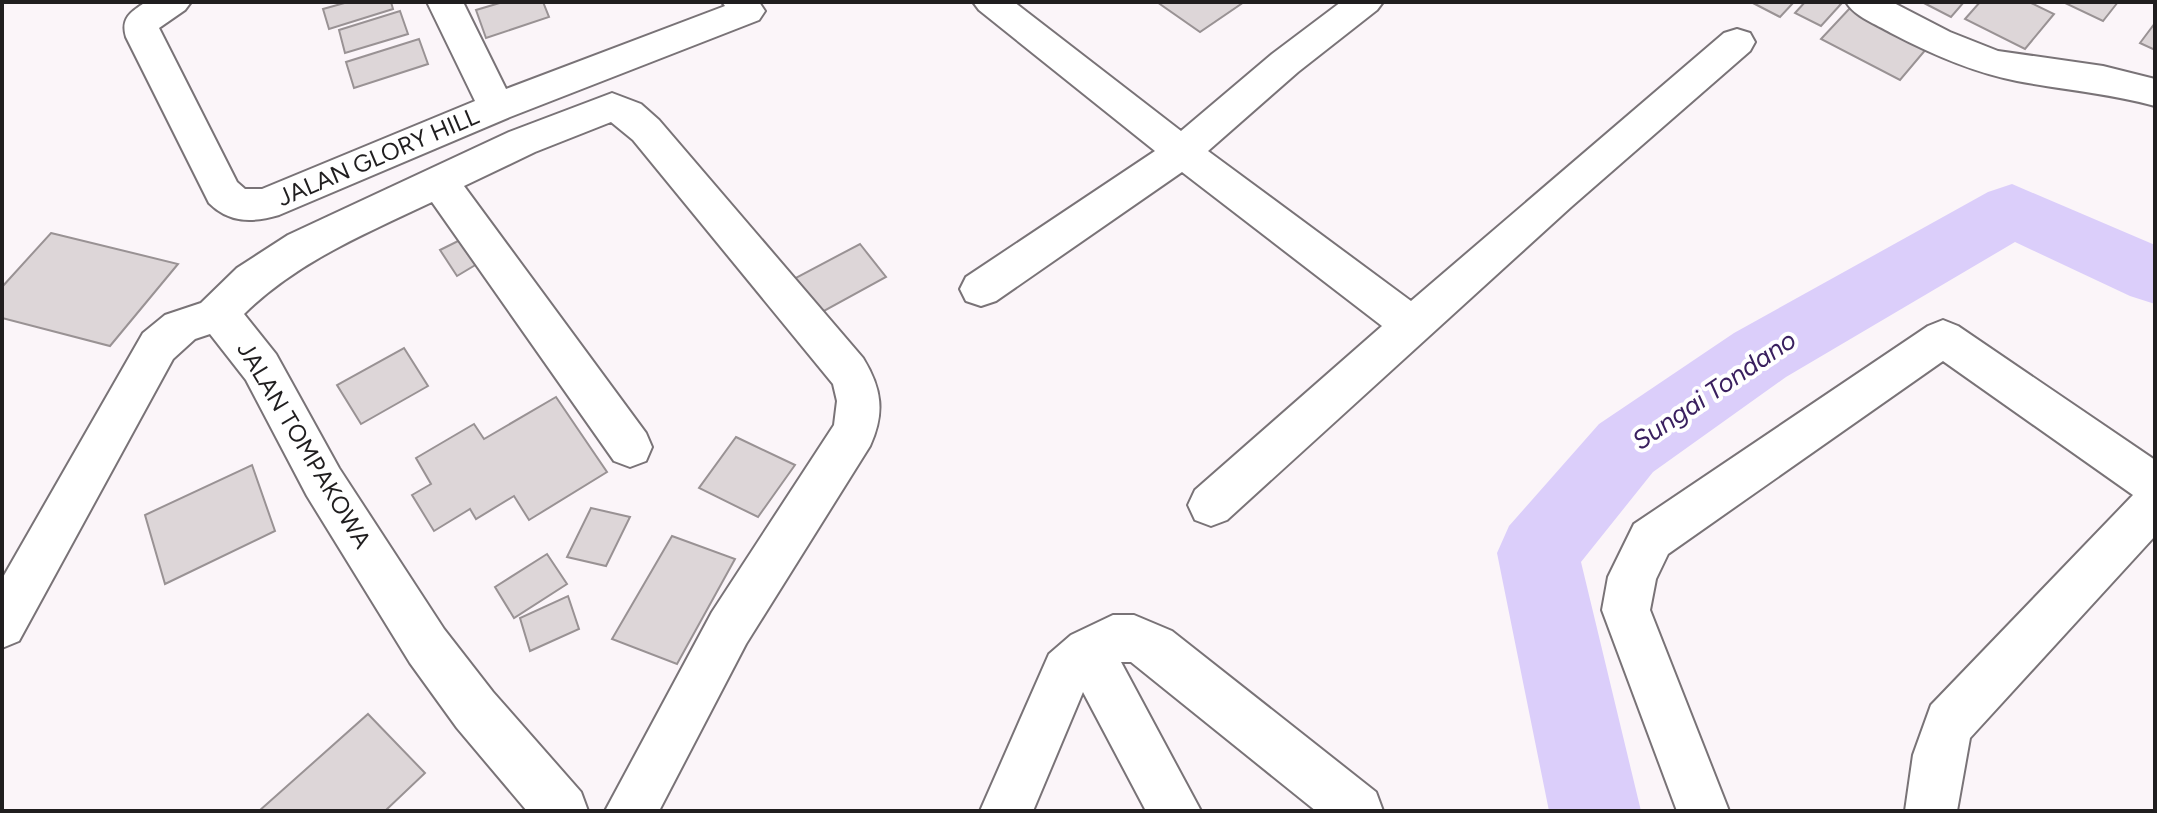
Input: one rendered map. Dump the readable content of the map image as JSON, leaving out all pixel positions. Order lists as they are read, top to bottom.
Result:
{
  "streets": {
    "street": ["JALAN GLORY HILL", "JALAN TOMPAKOWA"]
  },
  "water": ["Sungai Tondano"]
}
